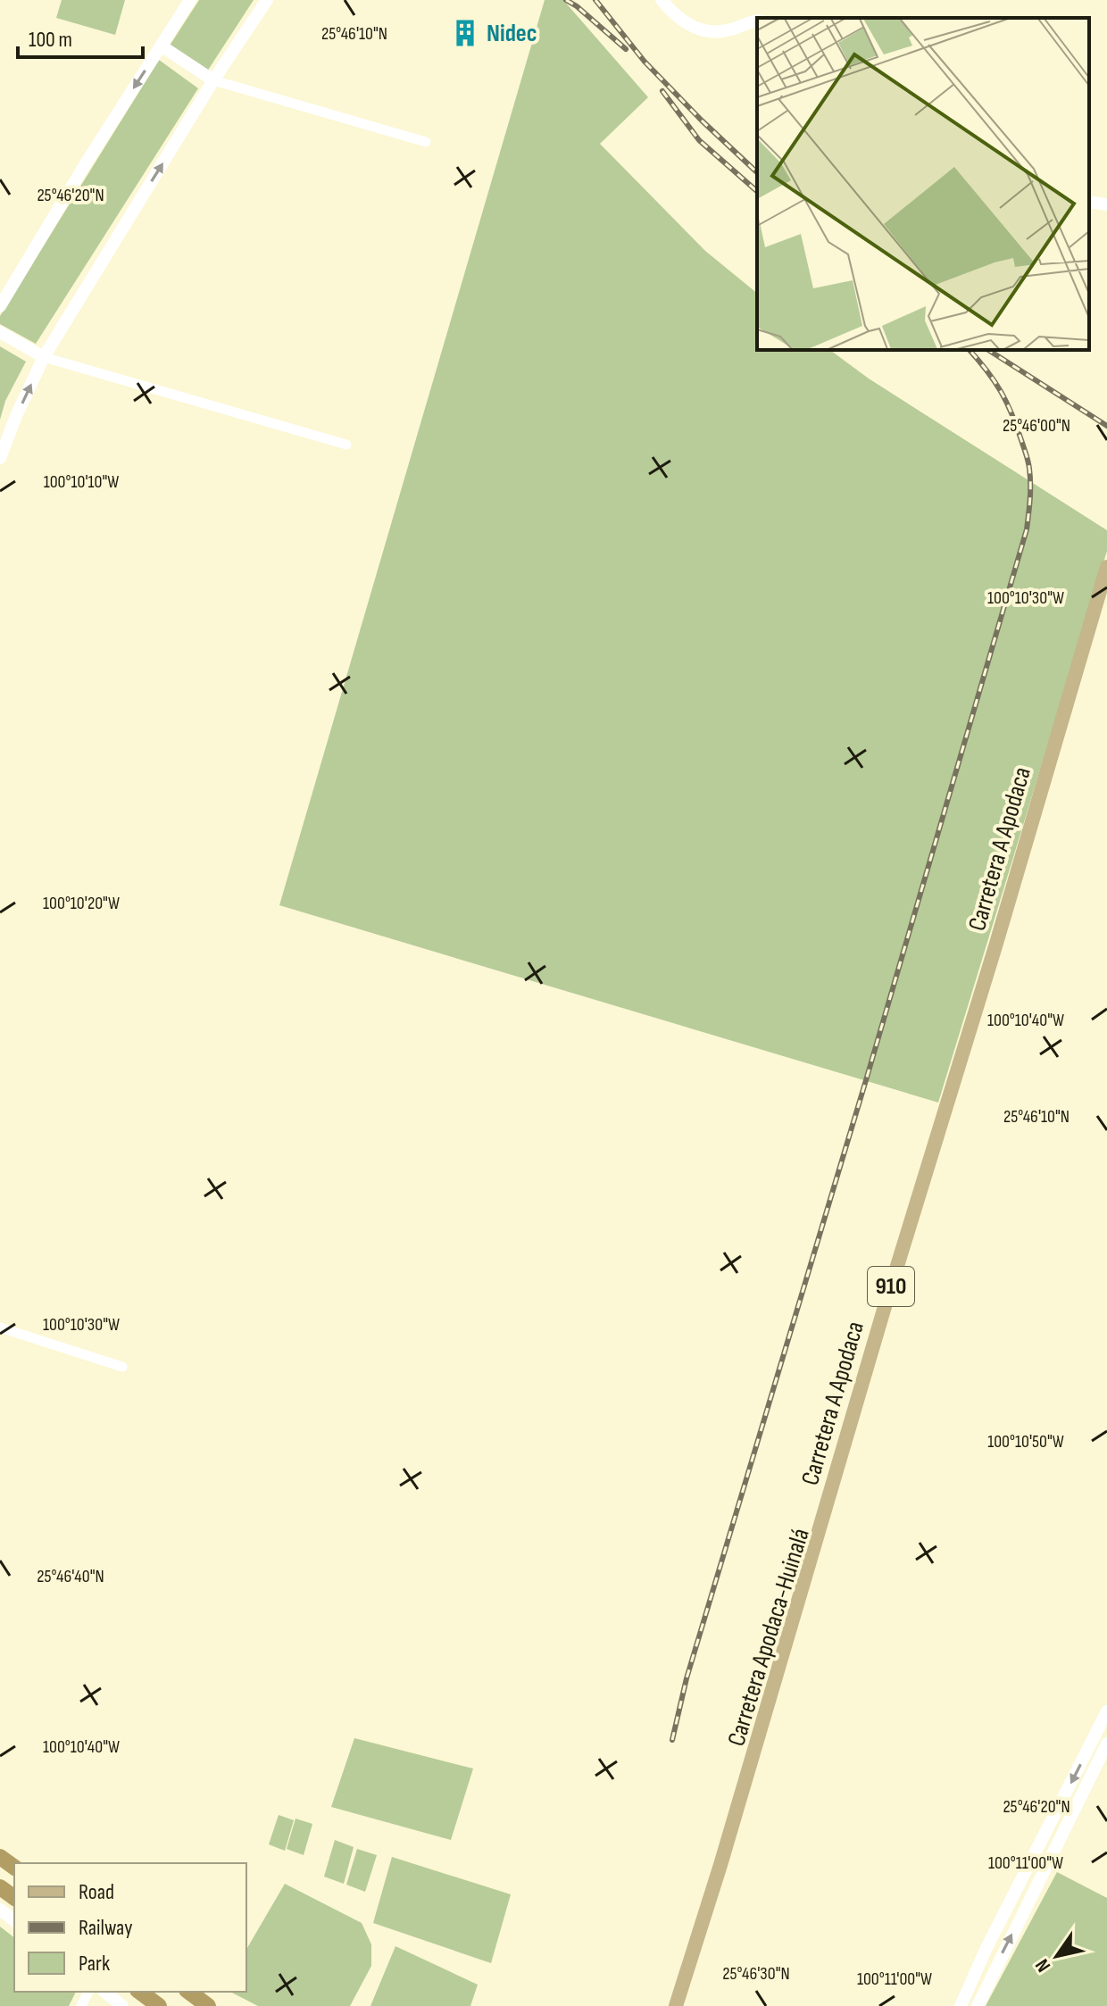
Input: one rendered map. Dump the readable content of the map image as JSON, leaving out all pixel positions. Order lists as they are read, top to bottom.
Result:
{
  "streets": {
    "main road": ["Carretera A Apodaca", "910", "Carretera Apodaca-Huinalá"]
  },
  "places": {
    "building": ["Nidec"]
  },
  "legend": ["Road", "Railway", "Park"],
  "scale_bar": "100 m",
  "north": "bottom left",
  "coordinates": [
    "25°46'10\"N",
    "25°46'20\"N",
    "25°46'00\"N",
    "100°10'10\"W",
    "100°10'30\"W",
    "100°10'20\"W",
    "100°10'40\"W",
    "100°10'50\"W",
    "25°46'40\"N",
    "100°11'00\"W",
    "25°46'30\"N"
  ]
}
